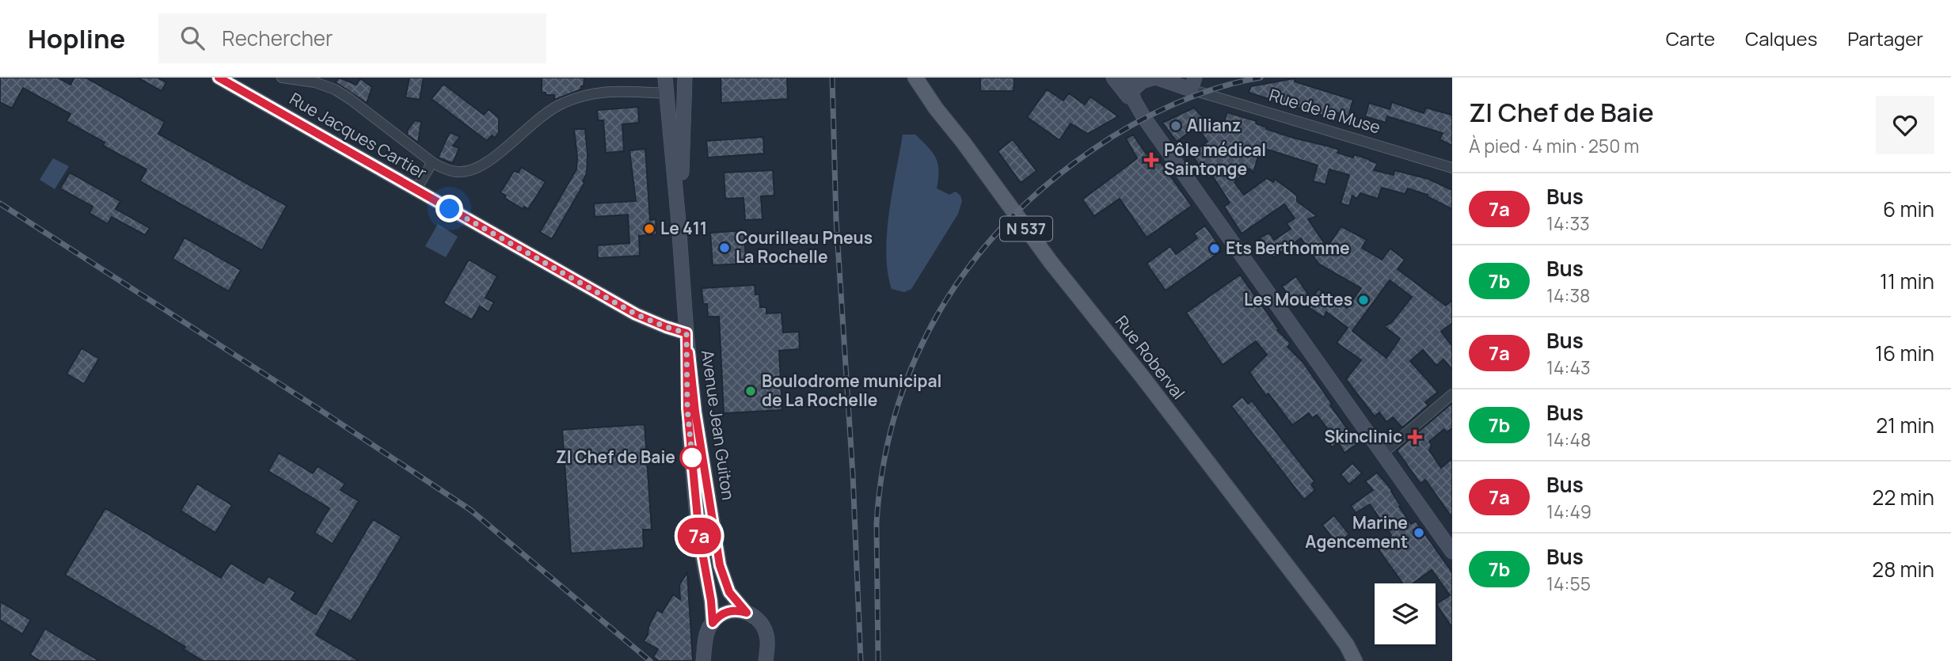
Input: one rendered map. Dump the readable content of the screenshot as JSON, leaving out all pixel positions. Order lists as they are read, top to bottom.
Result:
{
  "streets": {
    "main road": ["N 537", "Rue Roberval"],
    "street": ["Rue de la Muse", "Rue Jacques Cartier", "Avenue Jean Guiton"]
  },
  "crossings": [
    ["Rue Jacques Cartier", "Avenue Jean Guiton"]
  ],
  "places": {
    "other": [
      "Allianz",
      "Le 411",
      "Courilleau Pneus La Rochelle",
      "Ets Berthomme",
      "Les Mouettes",
      "Boulodrome municipal de La Rochelle",
      "ZI Chef de Baie",
      "Marine Agencement"
    ],
    "health": ["Pôle médical Saintonge", "Skinclinic"]
  },
  "lines": ["bus line 7a"],
  "page": {
    "header": "Hopline",
    "search": "Rechercher",
    "nav": ["Carte", "Calques", "Partager"],
    "on_map": "7a",
    "heading": ["ZI Chef de Baie", "À pied · 4 min · 250 m"],
    "list": [
      {
        "mark": "7a",
        "name": "Bus",
        "note": "14:33",
        "value": "6 min"
      },
      {
        "mark": "7b",
        "name": "Bus",
        "note": "14:38",
        "value": "11 min"
      },
      {
        "mark": "7a",
        "name": "Bus",
        "note": "14:43",
        "value": "16 min"
      },
      {
        "mark": "7b",
        "name": "Bus",
        "note": "14:48",
        "value": "21 min"
      },
      {
        "mark": "7a",
        "name": "Bus",
        "note": "14:49",
        "value": "22 min"
      },
      {
        "mark": "7b",
        "name": "Bus",
        "note": "14:55",
        "value": "28 min"
      }
    ]
  }
}
